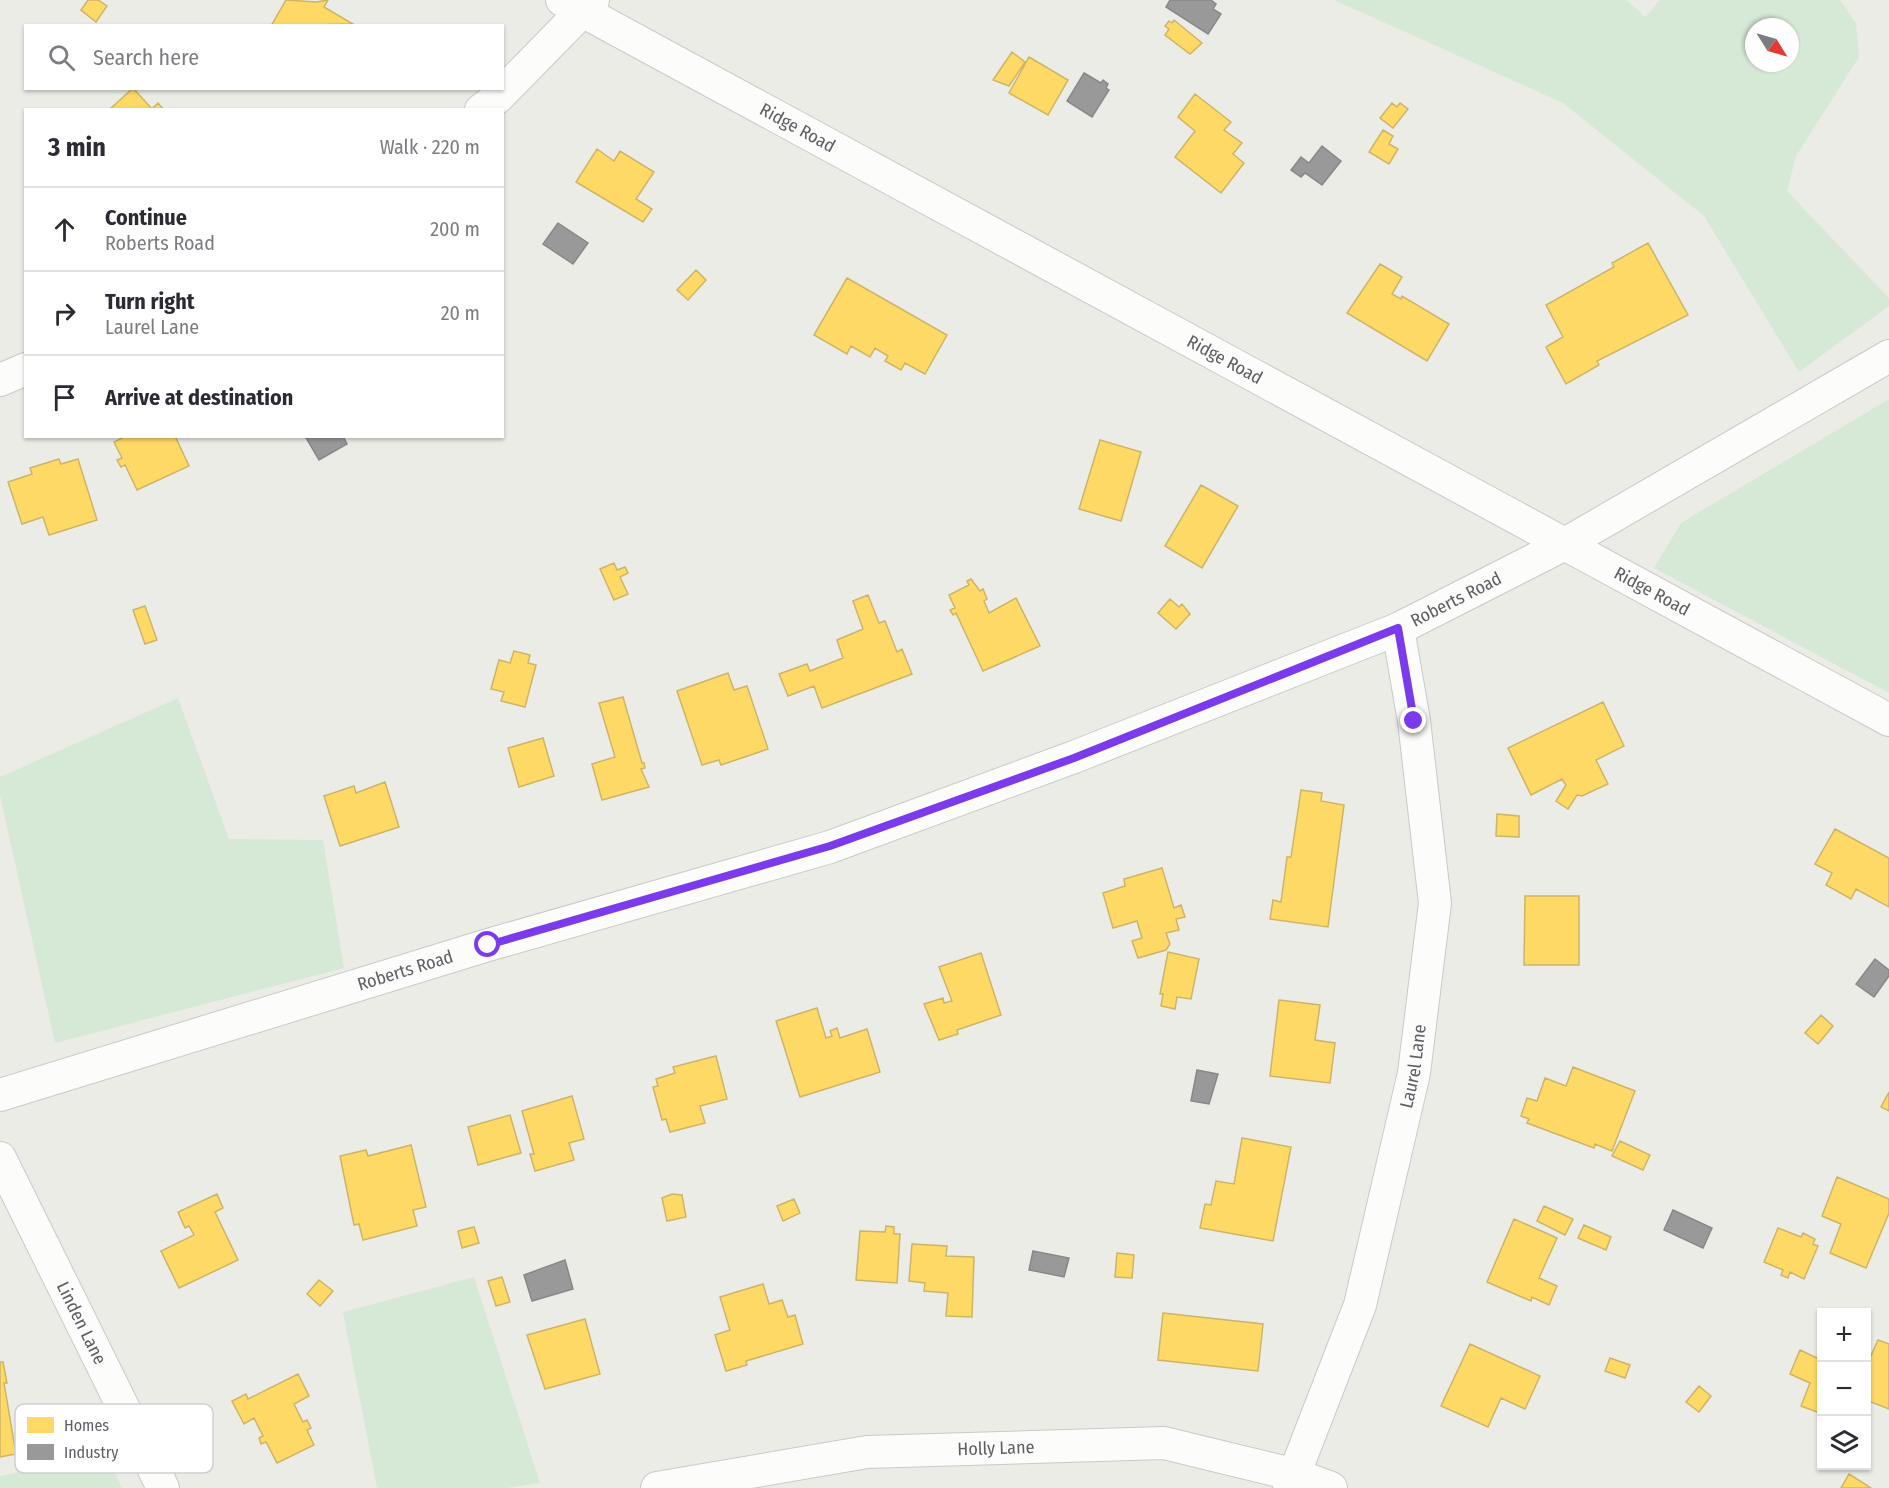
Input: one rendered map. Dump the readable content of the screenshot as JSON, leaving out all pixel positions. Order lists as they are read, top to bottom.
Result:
{
  "streets": {
    "street": [
      "Ridge Road",
      "Roberts Road",
      "Laurel Lane",
      "Linden Lane",
      "Holly Lane"
    ]
  },
  "crossings": [
    ["Ridge Road", "Roberts Road"],
    ["Roberts Road", "Laurel Lane"],
    ["Laurel Lane", "Holly Lane"]
  ],
  "legend": ["Homes", "Industry"],
  "north": "bottom right",
  "page": {
    "search": "Search here",
    "heading": ["3 min", "Walk · 220 m"],
    "list": [
      ["Continue", "Roberts Road", "200 m"],
      ["Turn right", "Laurel Lane", "20 m"],
      "Arrive at destination"
    ],
    "map_buttons": ["+", "−"]
  }
}
